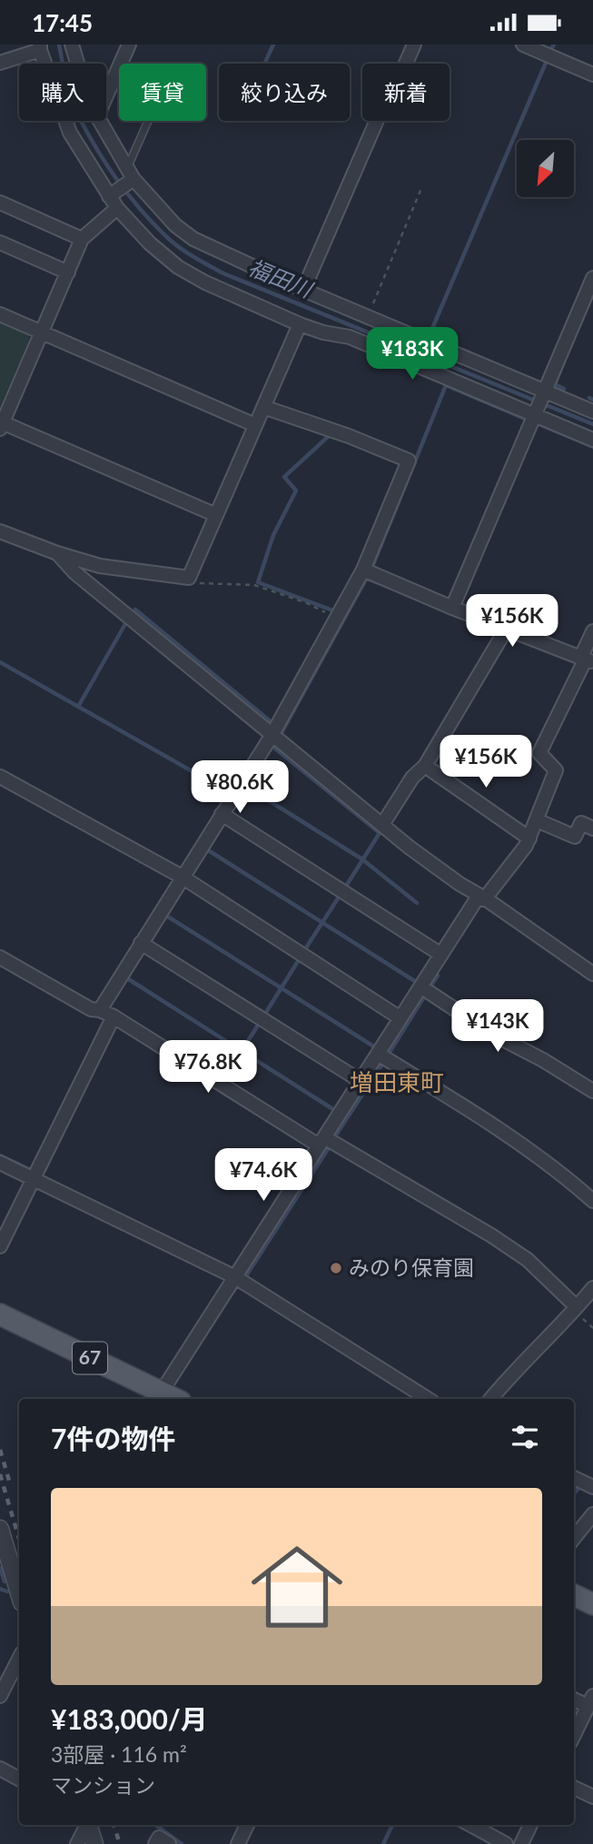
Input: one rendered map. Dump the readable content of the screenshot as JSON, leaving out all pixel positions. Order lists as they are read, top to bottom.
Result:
{
  "streets": {
    "main road": ["67"]
  },
  "districts": ["増田東町"],
  "water": ["福田川"],
  "places": ["みのり保育園"],
  "north": "bottom left",
  "page": {
    "status": "17:45",
    "chip": [
      "購入",
      "賃貸",
      "絞り込み",
      "新着"
    ],
    "price": [
      "¥183K",
      "¥156K",
      "¥156K",
      "¥80.6K",
      "¥143K",
      "¥76.8K",
      "¥74.6K"
    ],
    "heading": "7件の物件",
    "list": [
      {
        "name": "¥183,000/月",
        "note": "3部屋 · 116 m² · マンション"
      }
    ]
  }
}
